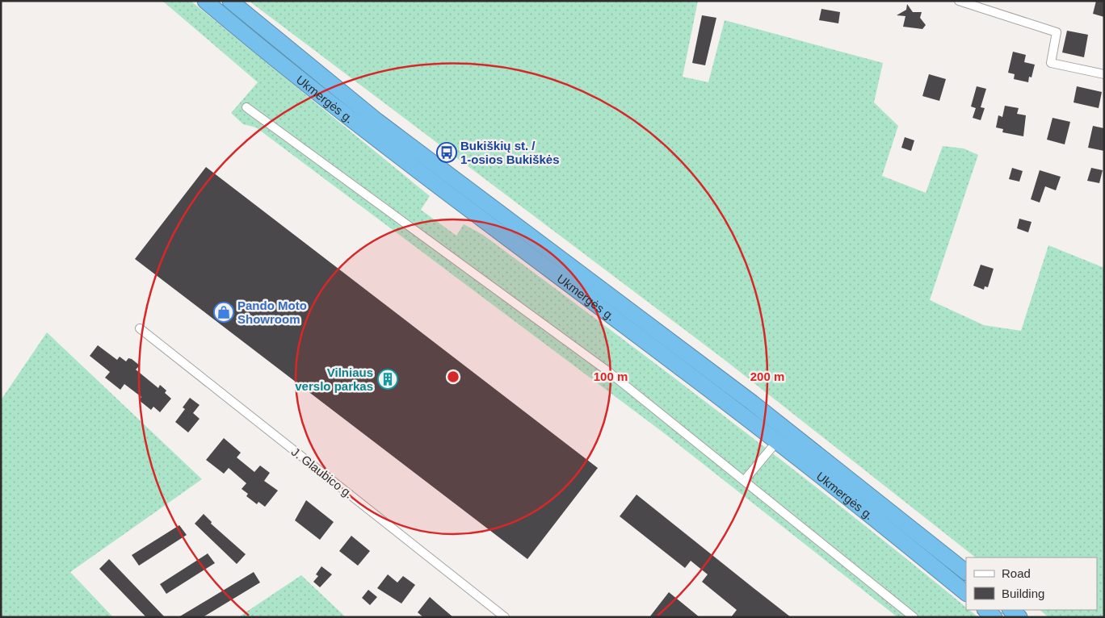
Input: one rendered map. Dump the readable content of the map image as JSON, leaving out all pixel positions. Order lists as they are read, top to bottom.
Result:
{
  "streets": {
    "highway": ["Ukmergės g."],
    "street": ["J. Glaubico g."]
  },
  "places": {
    "bus stop": ["Bukiškių st. / 1-osios Bukiškės"],
    "shop": ["Pando Moto Showroom"],
    "building": ["Vilniaus verslo parkas"]
  },
  "legend": ["Road", "Building"],
  "rings": ["100 m", "200 m"]
}
